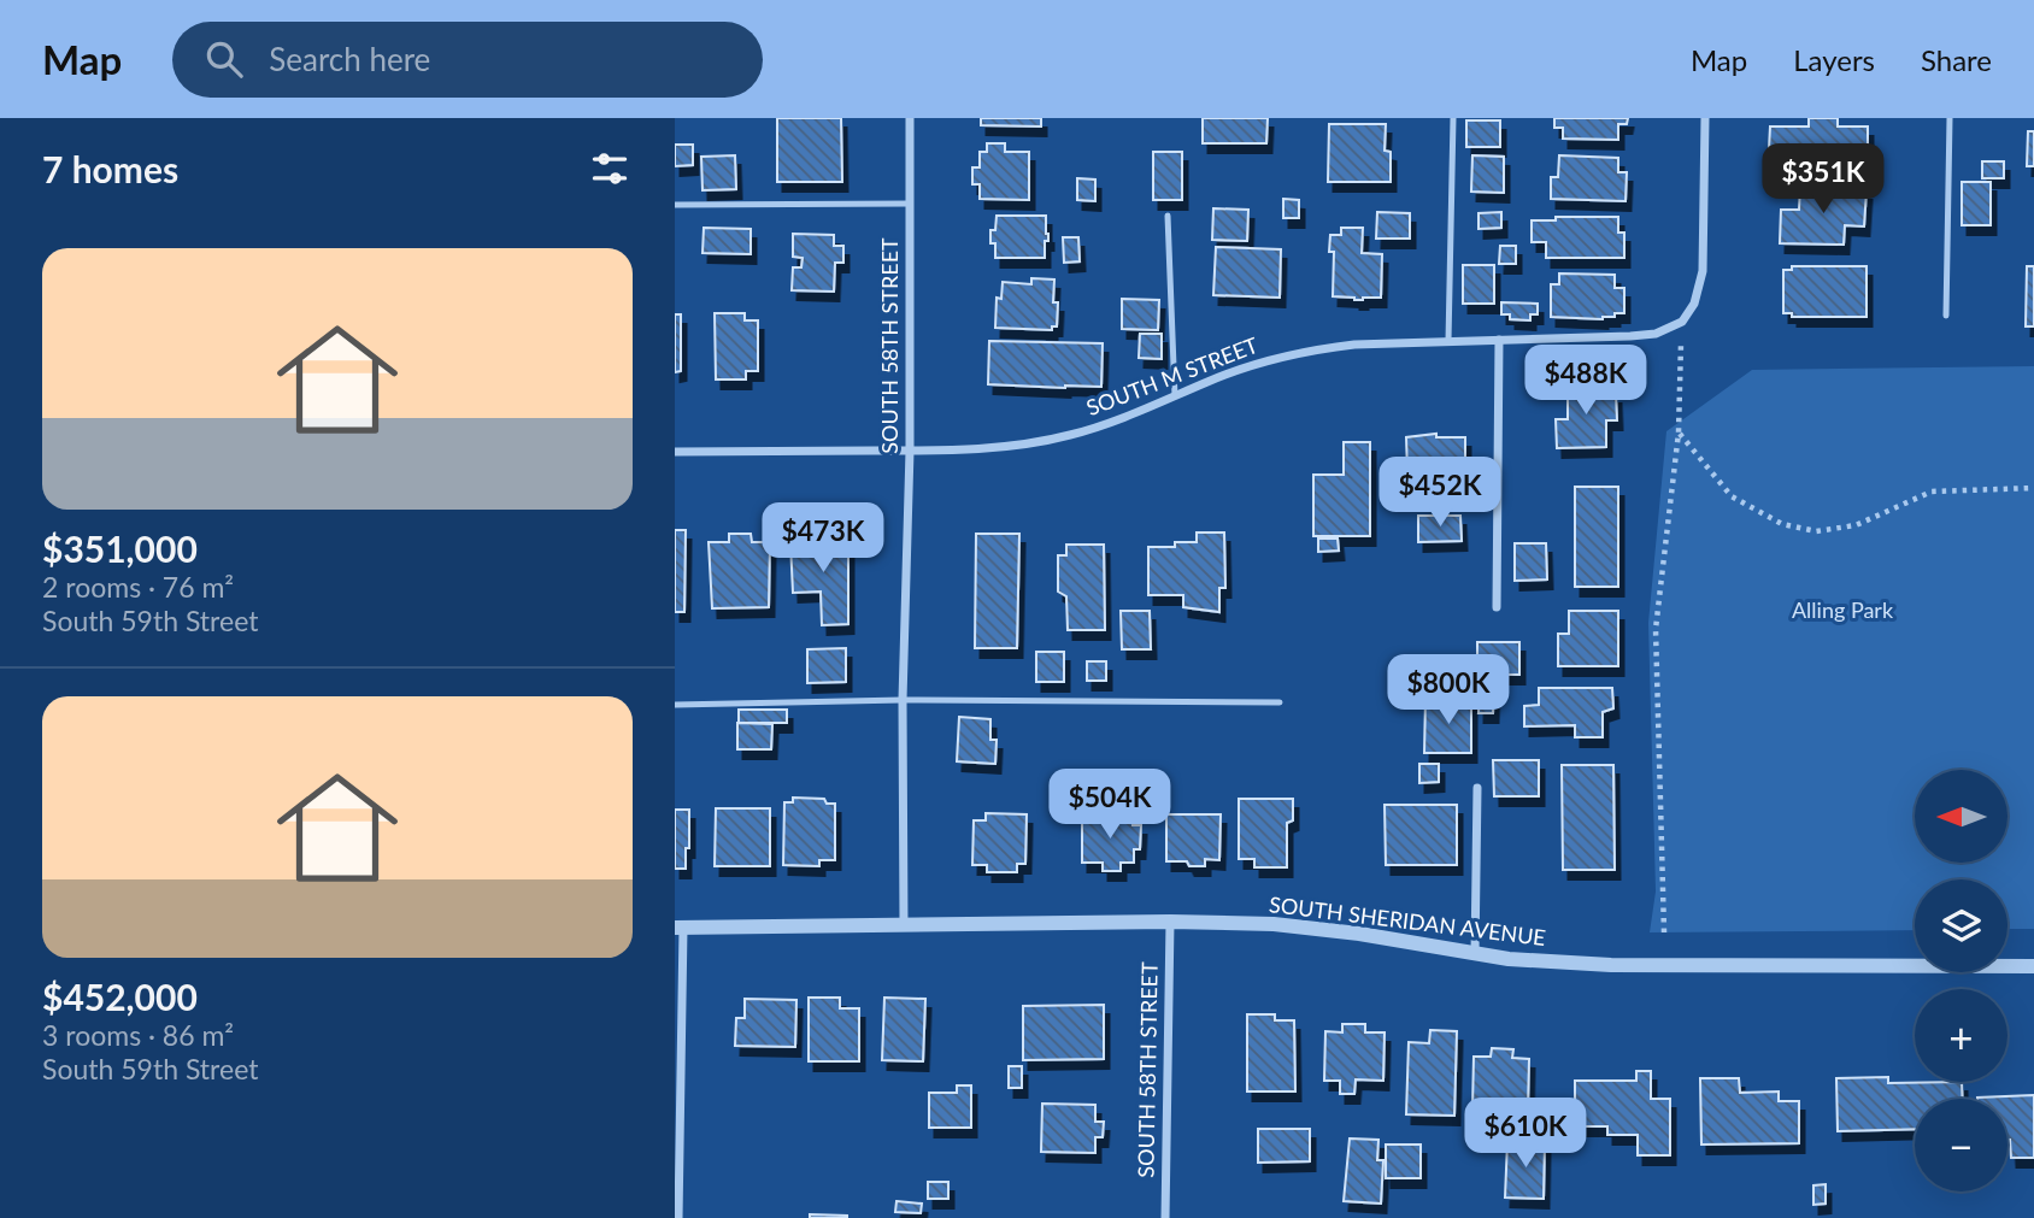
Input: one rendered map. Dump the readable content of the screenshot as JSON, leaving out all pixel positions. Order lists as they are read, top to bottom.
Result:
{
  "streets": {
    "street": ["SOUTH 58TH STREET", "SOUTH M STREET", "SOUTH SHERIDAN AVENUE"]
  },
  "crossings": [
    ["SOUTH 58TH STREET", "SOUTH M STREET"],
    ["SOUTH 58TH STREET", "SOUTH SHERIDAN AVENUE"]
  ],
  "parks": ["Alling Park"],
  "north": "left",
  "page": {
    "header": "Map",
    "search": "Search here",
    "nav": ["Map", "Layers", "Share"],
    "heading": "7 homes",
    "price": [
      "$351K",
      "$488K",
      "$452K",
      "$473K",
      "$800K",
      "$504K",
      "$610K"
    ],
    "list": [
      {
        "name": "$351,000",
        "note": "2 rooms · 76 m² · South 59th Street"
      },
      {
        "name": "$452,000",
        "note": "3 rooms · 86 m² · South 59th Street"
      }
    ],
    "map_buttons": ["+", "−"]
  }
}
